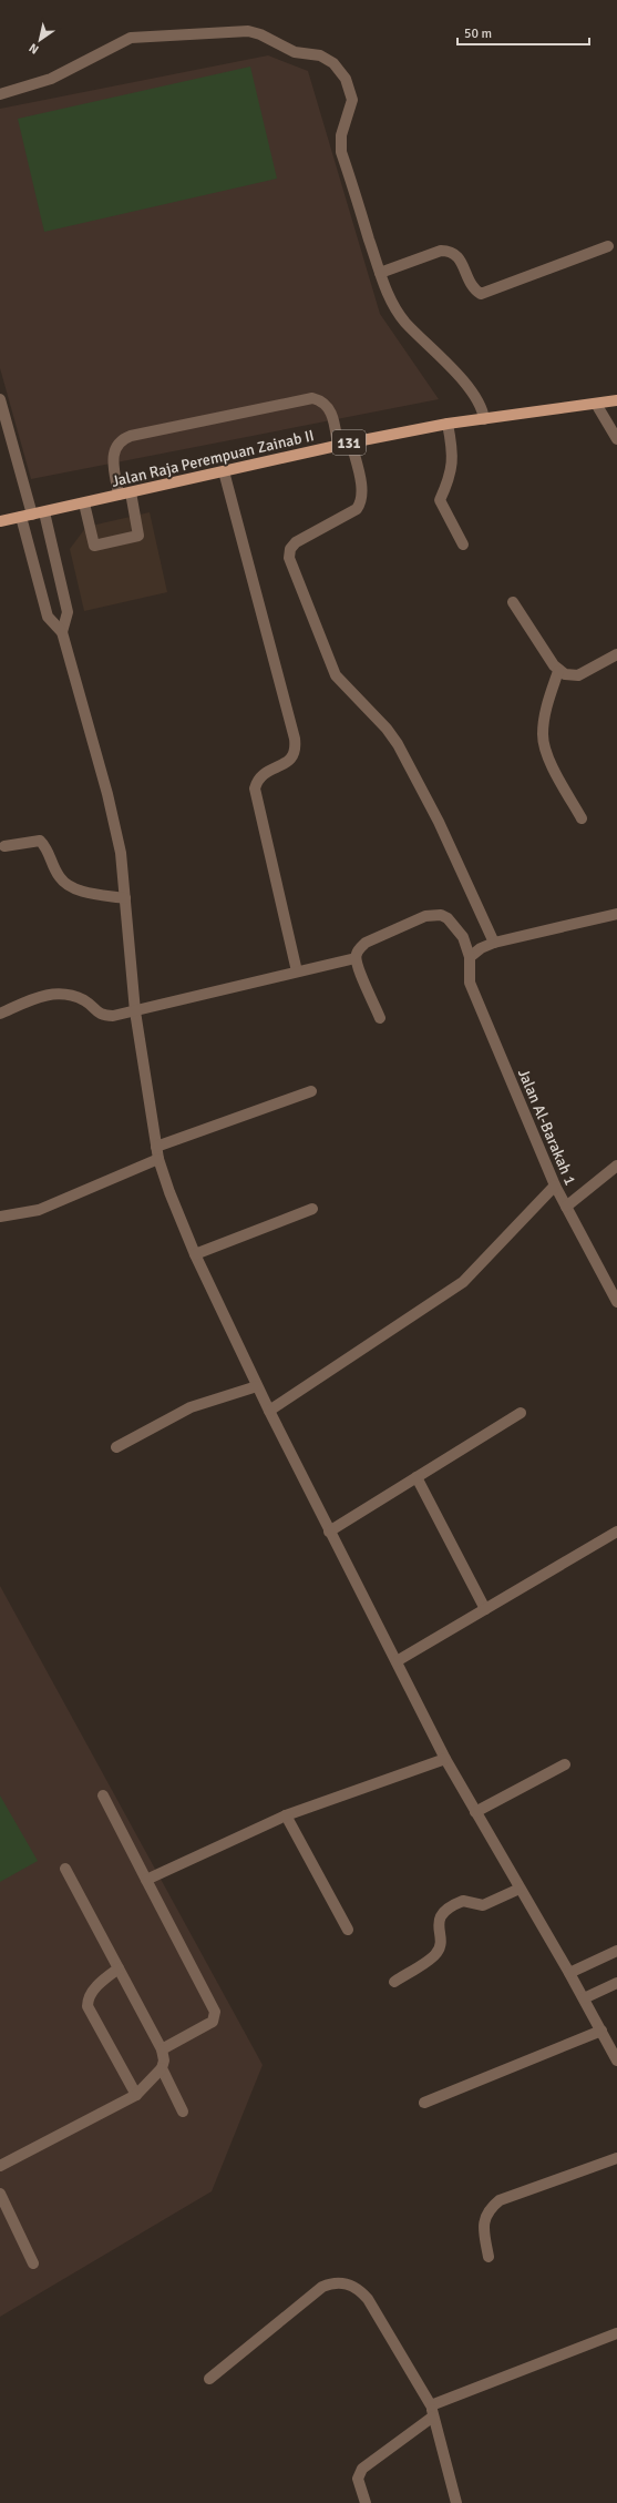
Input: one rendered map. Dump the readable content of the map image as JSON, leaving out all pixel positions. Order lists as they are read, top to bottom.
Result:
{
  "streets": {
    "main road": ["131", "Jalan Raja Perempuan Zainab II"],
    "street": ["Jalan Al-Barakah 1"]
  },
  "scale_bar": "50 m",
  "north": "bottom left"
}
